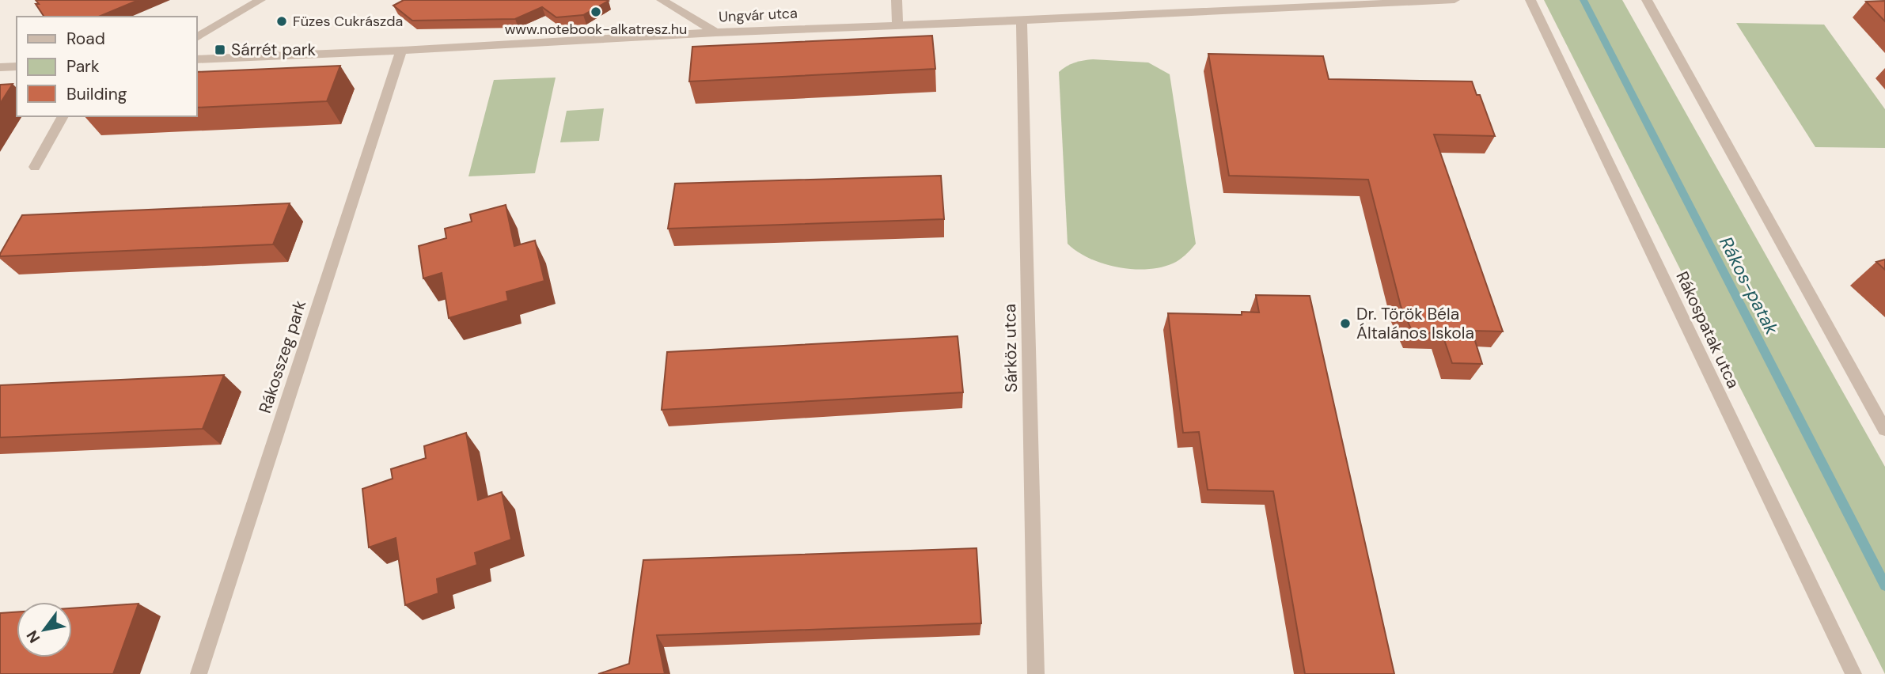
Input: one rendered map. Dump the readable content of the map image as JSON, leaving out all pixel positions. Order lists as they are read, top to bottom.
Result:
{
  "streets": {
    "street": [
      "Ungvár utca",
      "Rákospatak utca",
      "Sárköz utca",
      "Rákosszeg park"
    ]
  },
  "crossings": [
    ["Ungvár utca", "Sárköz utca"],
    ["Ungvár utca", "Rákosszeg park"]
  ],
  "water": ["Rákos-patak"],
  "places": {
    "other": ["www.notebook-alkatresz.hu", "Füzes Cukrászda", "Dr. Török Béla Általános Iskola"],
    "transit": ["Sárrét park"]
  },
  "legend": ["Road", "Park", "Building"],
  "north": "bottom left"
}
